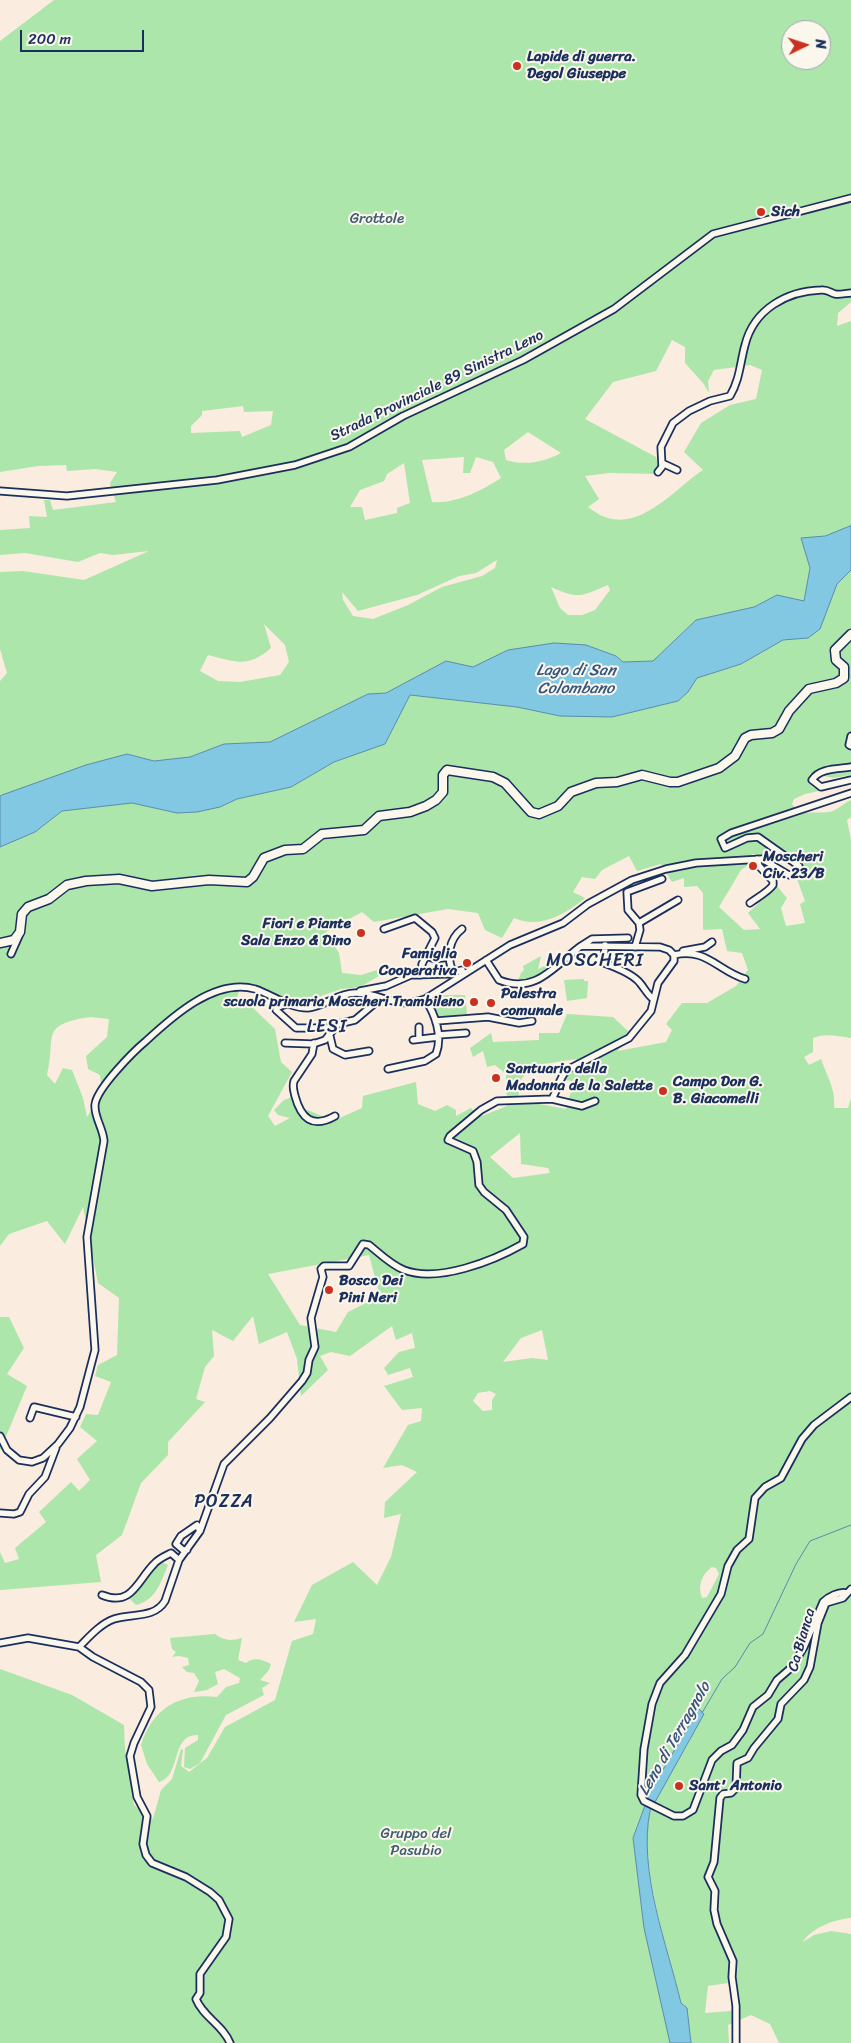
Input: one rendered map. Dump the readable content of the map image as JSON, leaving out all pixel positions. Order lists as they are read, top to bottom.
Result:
{
  "streets": {
    "street": ["Strada Provinciale 89 Sinistra Leno", "Ca Bianca"]
  },
  "districts": ["MOSCHERI", "LESI", "POZZA"],
  "water": ["Lago di San Colombano", "Leno di Terragnolo"],
  "parks": ["Grottole", "Gruppo del Pasubio"],
  "places": [
    "Lapide di guerra. Degol Giuseppe",
    "Sich",
    "Moscheri Civ. 23/B",
    "Fiori e Piante Sala Enzo & Dino",
    "Famiglia Cooperativa",
    "scuola primaria Moscheri Trambileno",
    "Palestra comunale",
    "Santuario della Madonna de la Salette",
    "Campo Don G. B. Giacomelli",
    "Bosco Dei Pini Neri",
    "Sant' Antonio"
  ],
  "scale_bar": "200 m",
  "north": "right"
}
